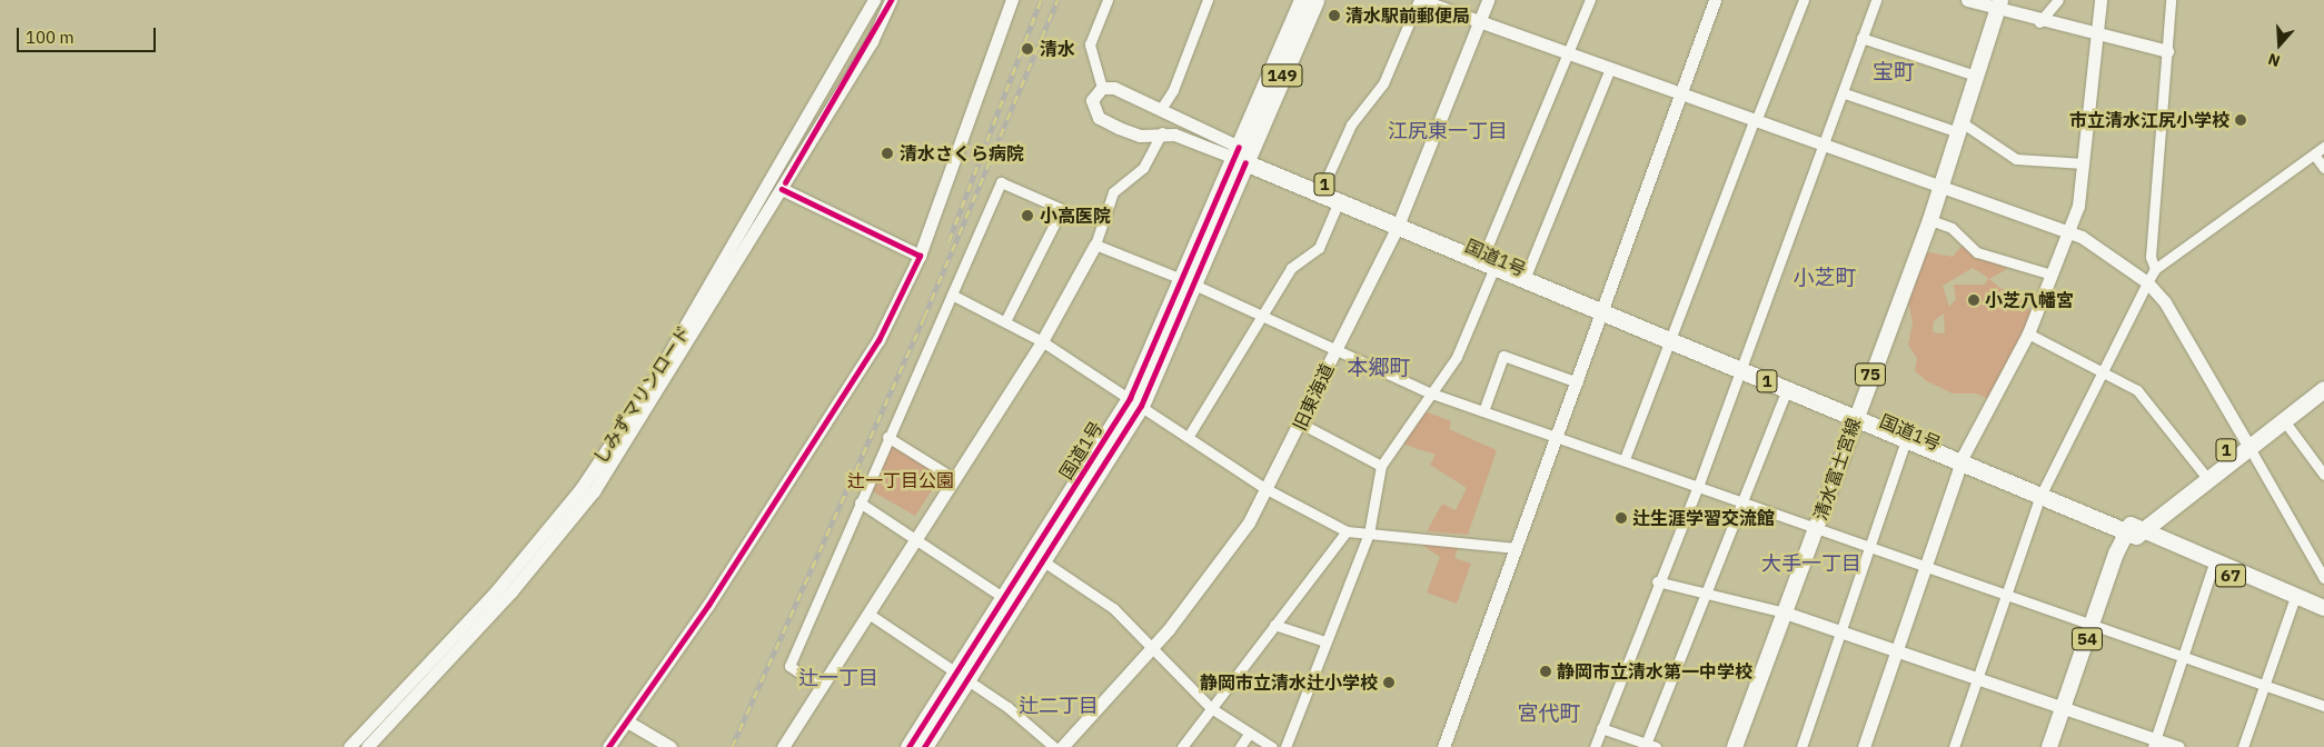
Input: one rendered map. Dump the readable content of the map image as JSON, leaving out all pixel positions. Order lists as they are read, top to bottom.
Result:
{
  "streets": {
    "highway": ["149", "1", "国道1号"],
    "main road": [
      "75",
      "清水富士宮線",
      "67",
      "54"
    ],
    "street": ["しみずマリンロード", "旧東海道"]
  },
  "crossings": [
    ["149", "国道1号"],
    ["1", "国道1号"],
    ["1", "67"],
    ["1", "54"],
    ["国道1号", "旧東海道"],
    ["国道1号", "清水富士宮線"],
    ["国道1号", "67"],
    ["国道1号", "54"],
    ["67", "54"]
  ],
  "districts": [
    "宝町",
    "江尻東一丁目",
    "小芝町",
    "本郷町",
    "大手一丁目",
    "辻一丁目",
    "辻二丁目",
    "宮代町"
  ],
  "parks": ["辻一丁目公園"],
  "places": [
    "清水駅前郵便局",
    "清水",
    "市立清水江尻小学校",
    "清水さくら病院",
    "小高医院",
    "小芝八幡宮",
    "辻生涯学習交流館",
    "静岡市立清水第一中学校",
    "静岡市立清水辻小学校"
  ],
  "scale_bar": "100 m",
  "north": "bottom"
}
